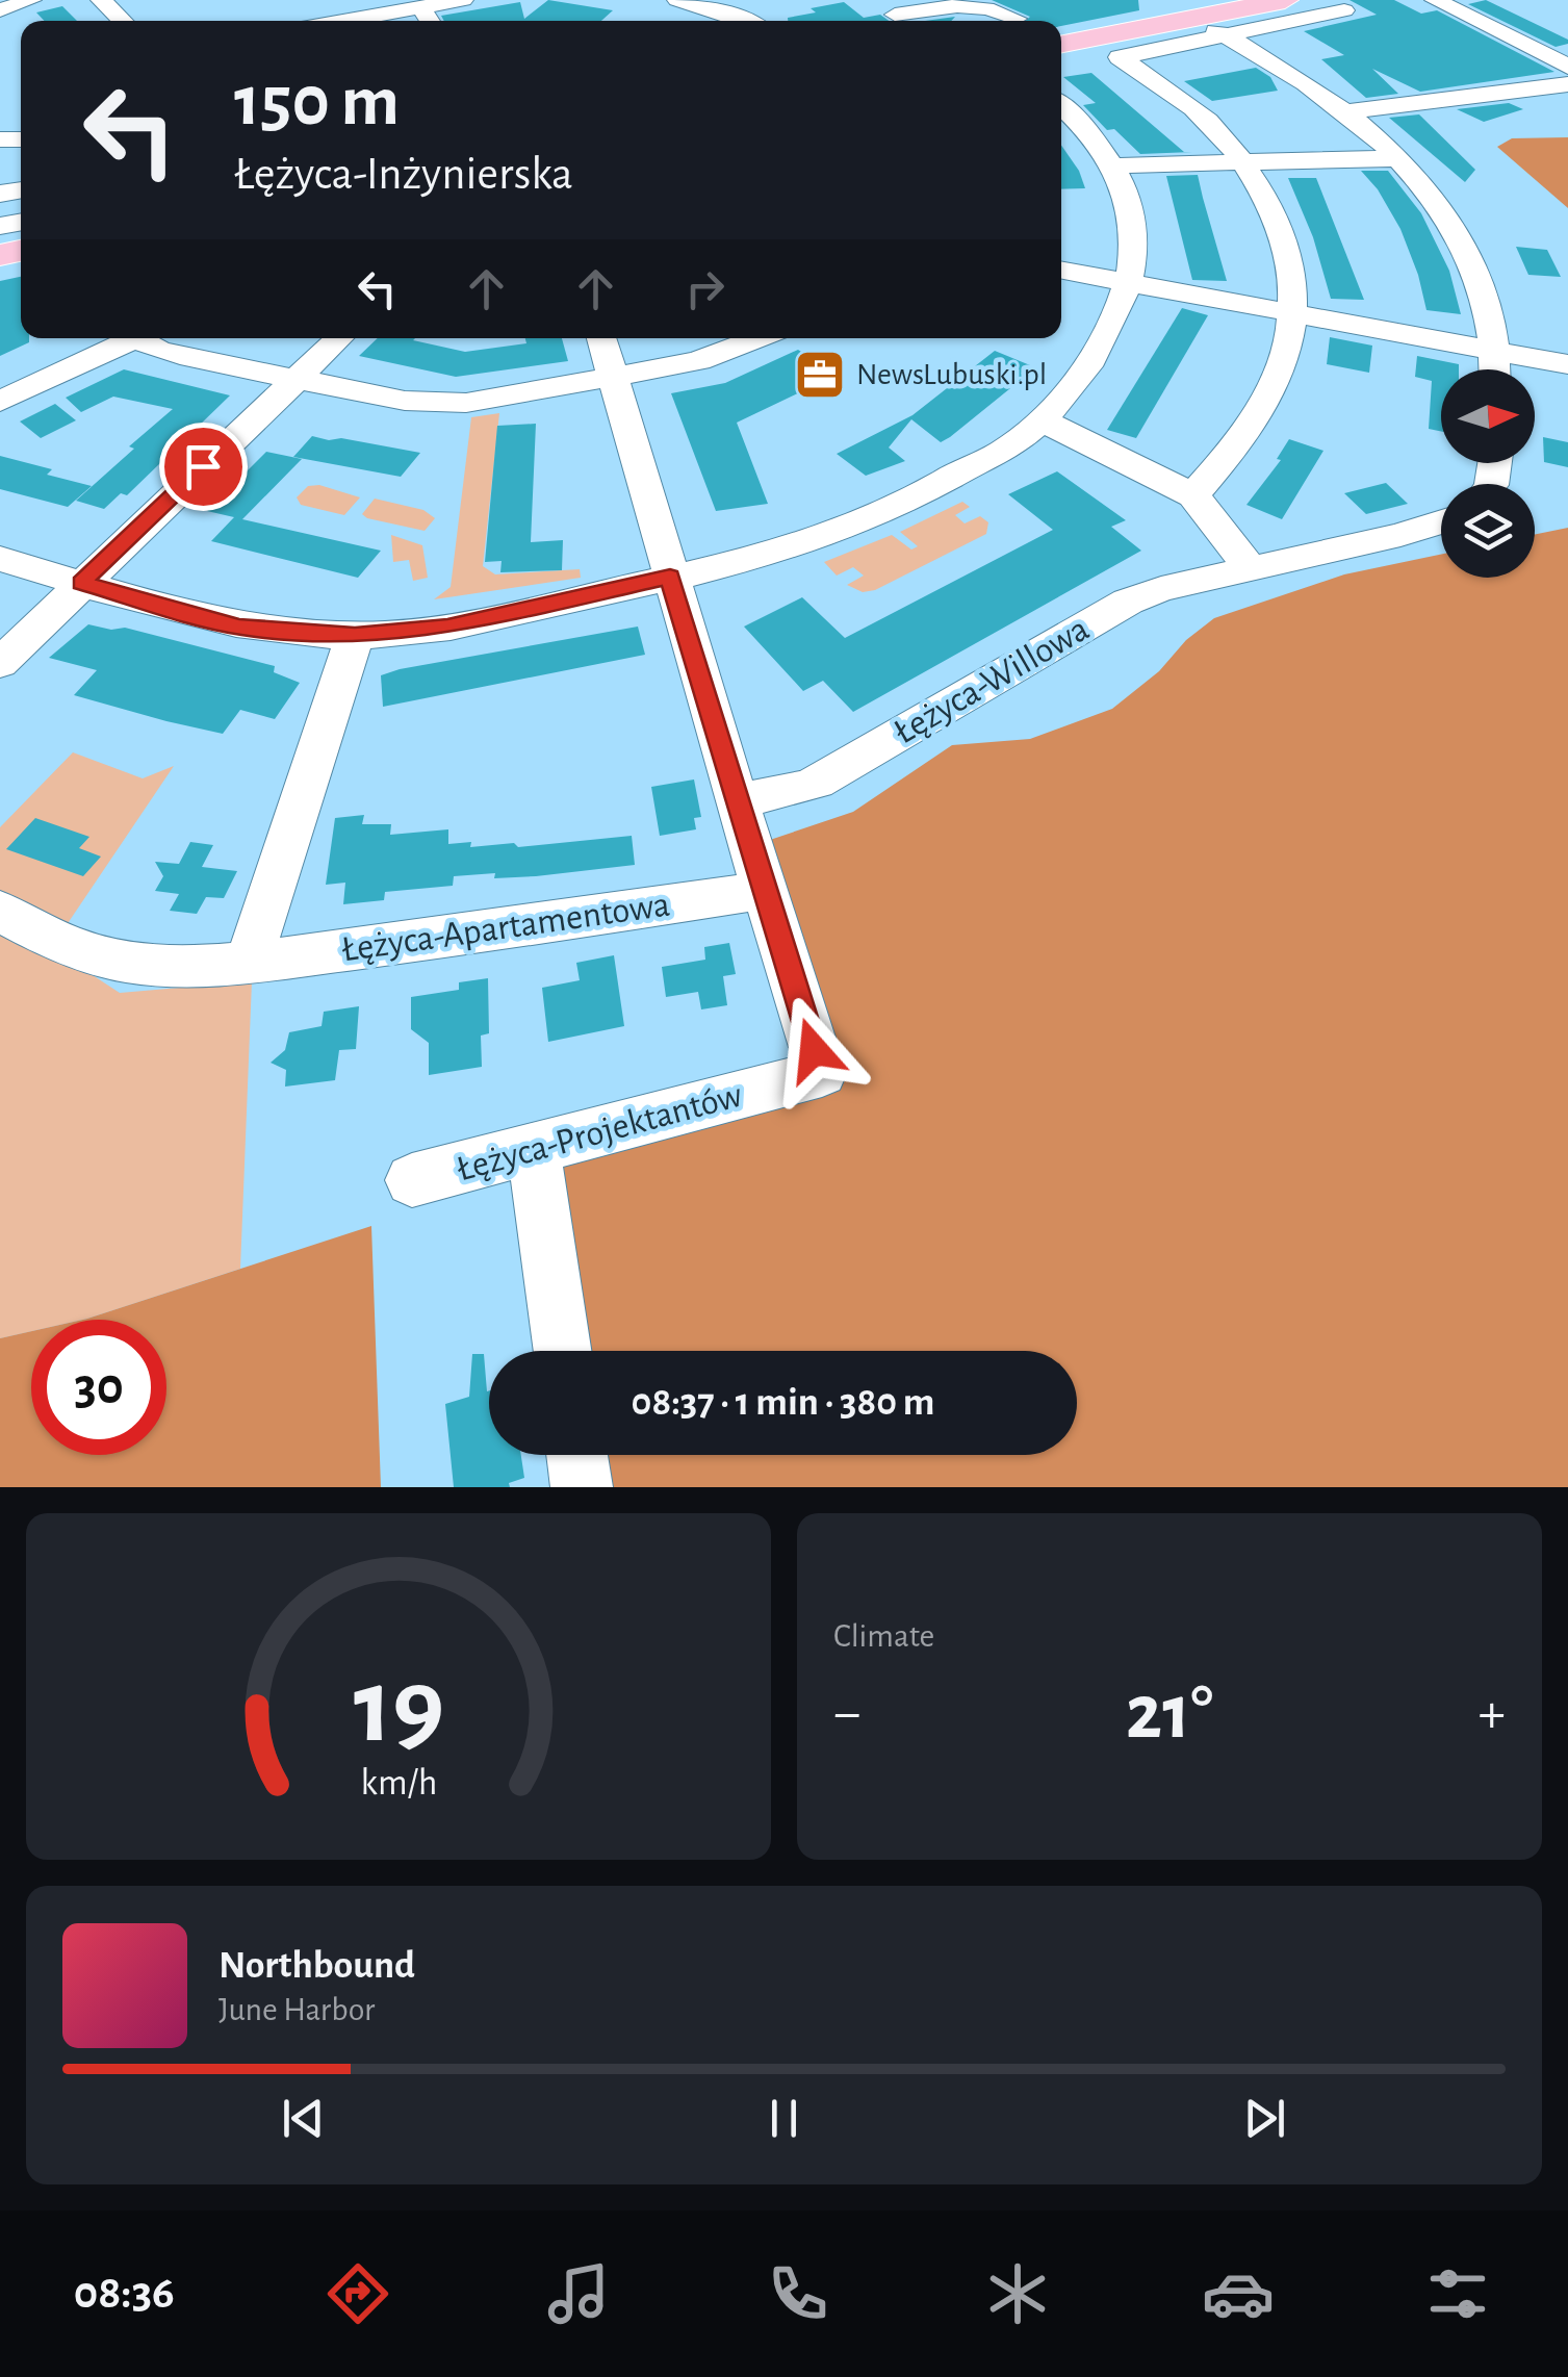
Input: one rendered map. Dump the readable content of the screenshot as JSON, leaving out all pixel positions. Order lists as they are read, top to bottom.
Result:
{
  "streets": {
    "street": ["Łężyca-Willowa", "Łężyca-Apartamentowa", "Łężyca-Projektantów"]
  },
  "crossings": [
    ["Łężyca-Willowa", "Łężyca-Projektantów"],
    ["Łężyca-Apartamentowa", "Łężyca-Projektantów"]
  ],
  "places": {
    "office": ["NewsLubuski.pl"]
  },
  "north": "right",
  "page": {
    "turn": ["150 m", "Łężyca-Inżynierska"],
    "limit": "30",
    "trip": "08:37 · 1 min · 380 m",
    "tile": "Climate",
    "heat": ["−", "21°", "+"],
    "song": ["Northbound", "June Harbor"],
    "tabs": "08:36",
    "gauge": ["19", "km/h"]
  }
}
